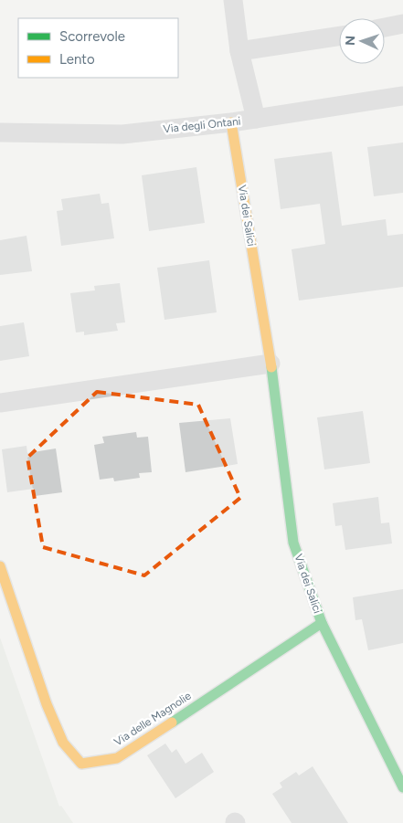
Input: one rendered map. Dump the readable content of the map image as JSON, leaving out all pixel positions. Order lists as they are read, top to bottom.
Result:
{
  "streets": {
    "street": ["Via degli Ontani", "Via dei Salici", "Via delle Magnolie"]
  },
  "crossings": [
    ["Via degli Ontani", "Via dei Salici"],
    ["Via dei Salici", "Via delle Magnolie"]
  ],
  "legend": ["Scorrevole", "Lento"],
  "north": "left"
}
